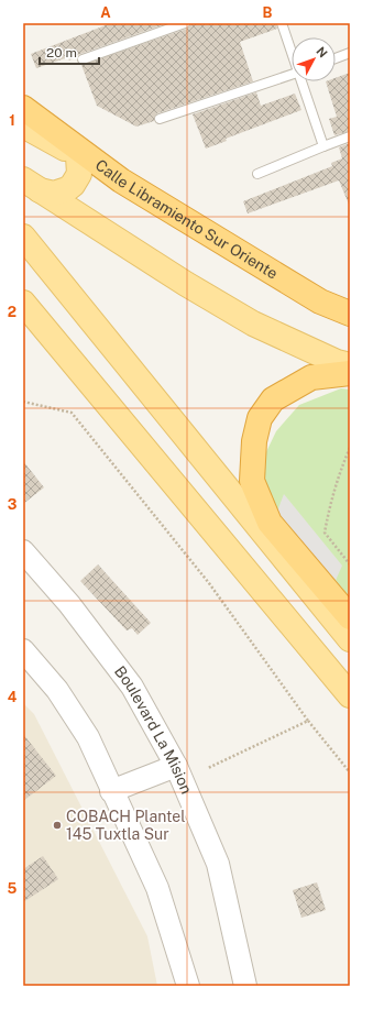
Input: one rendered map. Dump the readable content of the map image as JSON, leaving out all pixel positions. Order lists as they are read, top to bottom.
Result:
{
  "streets": {
    "highway": ["Calle Libramiento Sur Oriente"],
    "street": ["Boulevard La Mision"]
  },
  "places": ["COBACH Plantel 145 Tuxtla Sur"],
  "scale_bar": "20 m",
  "north": "top right",
  "grid": {
    "columns": ["A", "B"],
    "rows": [
      "1",
      "2",
      "3",
      "4",
      "5"
    ]
  }
}
